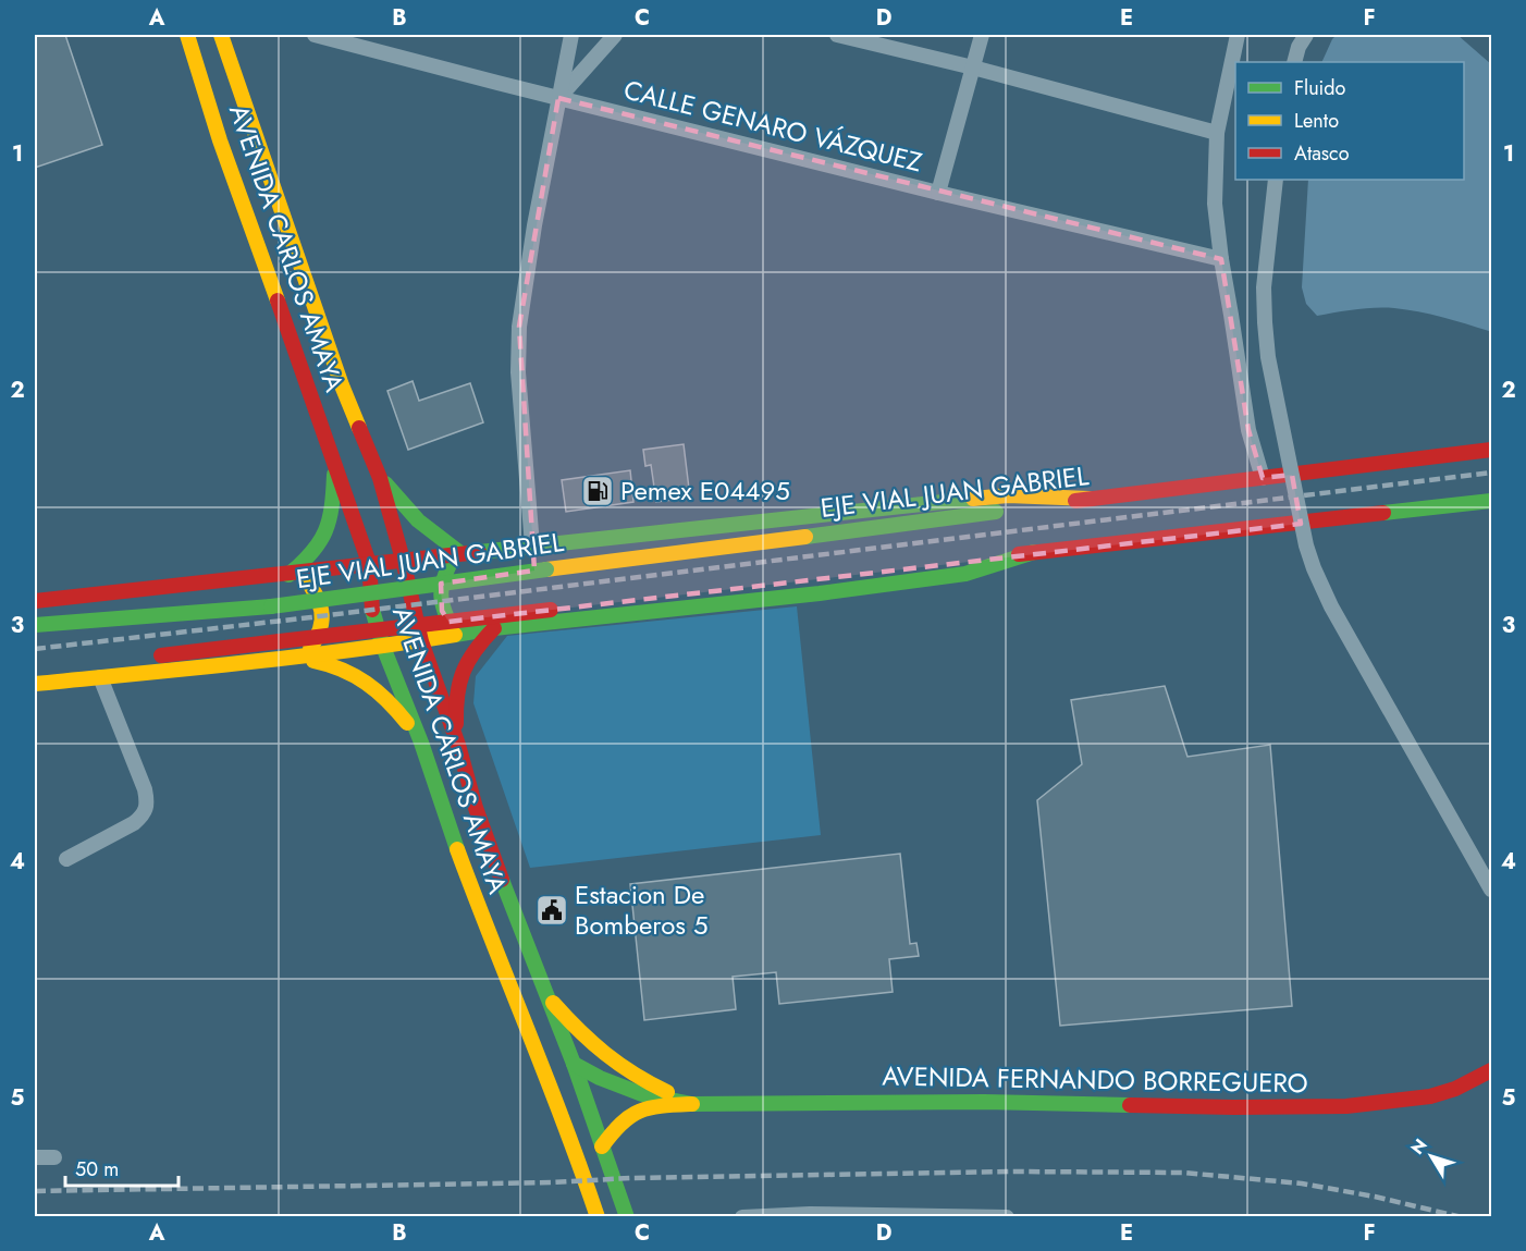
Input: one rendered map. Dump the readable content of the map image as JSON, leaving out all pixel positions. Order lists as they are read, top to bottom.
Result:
{
  "streets": {
    "main road": ["AVENIDA CARLOS AMAYA", "EJE VIAL JUAN GABRIEL", "AVENIDA FERNANDO BORREGUERO"],
    "street": ["CALLE GENARO VÁZQUEZ"]
  },
  "places": {
    "fuel station": ["Pemex E04495"],
    "public building": ["Estacion De Bomberos 5"]
  },
  "legend": ["Fluido", "Lento", "Atasco"],
  "scale_bar": "50 m",
  "north": "top left",
  "grid": {
    "columns": [
      "A",
      "B",
      "C",
      "D",
      "E",
      "F"
    ],
    "rows": [
      "1",
      "2",
      "3",
      "4",
      "5"
    ]
  }
}
